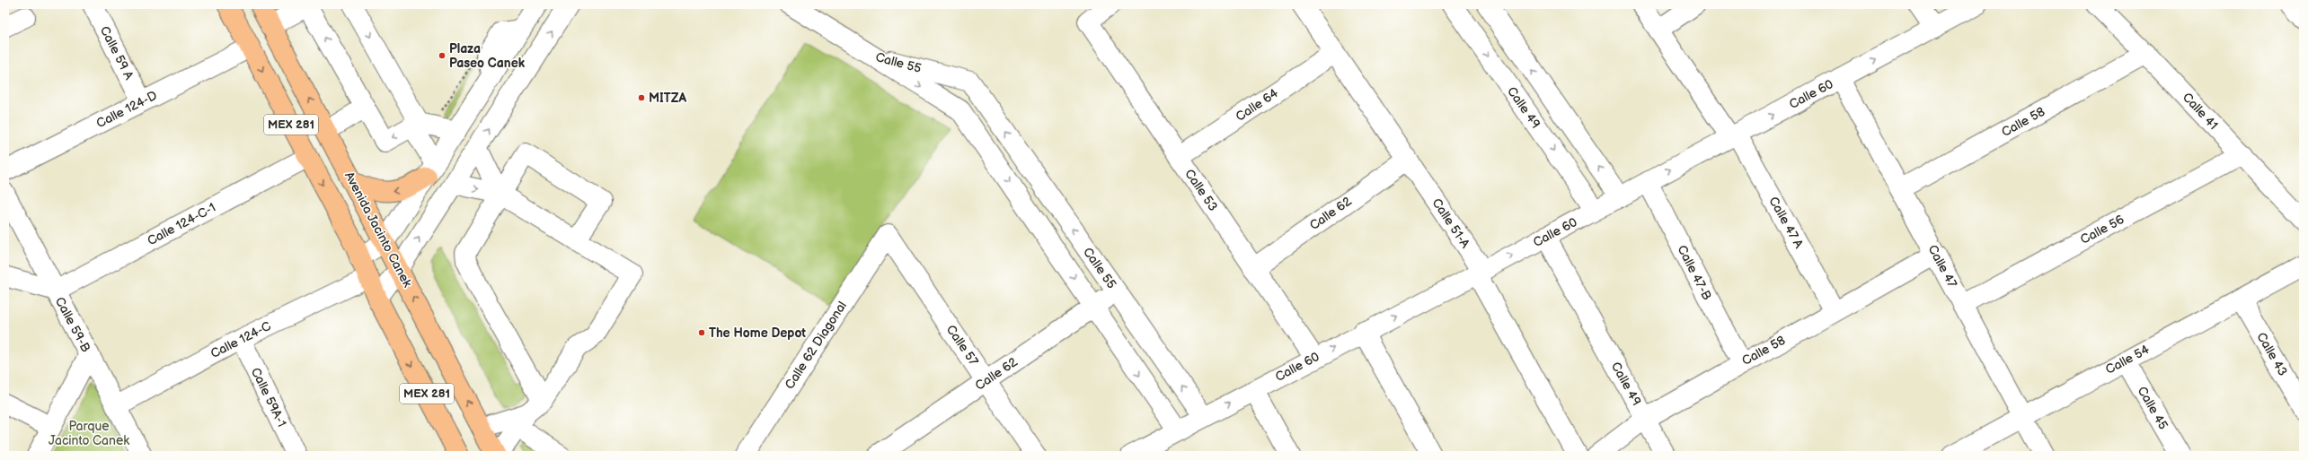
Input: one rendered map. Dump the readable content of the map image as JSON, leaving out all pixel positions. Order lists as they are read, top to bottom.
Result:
{
  "streets": {
    "main road": ["MEX 281", "Avenida Jacinto Canek"],
    "street": [
      "Calle 59 A",
      "Calle 55",
      "Calle 60",
      "Calle 64",
      "Calle 49",
      "Calle 124-D",
      "Calle 41",
      "Calle 58",
      "Calle 53",
      "Calle 62",
      "Calle 47 A",
      "Calle 51-A",
      "Calle 124-C-1",
      "Calle 56",
      "Calle 47",
      "Calle 47-B",
      "Calle 59-B",
      "Calle 124-C",
      "Calle 62 Diagonal",
      "Calle 57",
      "Calle 43",
      "Calle 54",
      "Calle 59A-1",
      "Calle 45"
    ]
  },
  "crossings": [
    ["Calle 59 A", "Calle 124-D"],
    ["Calle 55", "Calle 60"],
    ["Calle 55", "Calle 62"],
    ["Calle 60", "Calle 49"],
    ["Calle 60", "Calle 53"],
    ["Calle 60", "Calle 47 A"],
    ["Calle 60", "Calle 51-A"],
    ["Calle 60", "Calle 47"],
    ["Calle 60", "Calle 47-B"],
    ["Calle 64", "Calle 53"],
    ["Calle 64", "Calle 51-A"],
    ["Calle 49", "Calle 58"],
    ["Calle 124-D", "MEX 281"],
    ["Calle 41", "Calle 58"],
    ["Calle 41", "Calle 56"],
    ["Calle 58", "Calle 47 A"],
    ["Calle 58", "Calle 47"],
    ["Calle 58", "Calle 47-B"],
    ["MEX 281", "Calle 124-C-1"],
    ["MEX 281", "Calle 124-C"],
    ["Calle 53", "Calle 62"],
    ["Calle 62", "Calle 51-A"],
    ["Calle 62", "Calle 57"],
    ["Calle 124-C-1", "Calle 59-B"],
    ["Calle 56", "Calle 47"],
    ["Calle 47", "Calle 54"],
    ["Calle 59-B", "Calle 124-C"],
    ["Calle 124-C", "Calle 59A-1"],
    ["Calle 62 Diagonal", "Calle 57"],
    ["Calle 43", "Calle 54"],
    ["Calle 54", "Calle 45"]
  ],
  "one_way": ["Calle 60"],
  "parks": ["Parque Jacinto Canek"],
  "places": ["Plaza Paseo Canek", "MITZA", "The Home Depot"]
}
